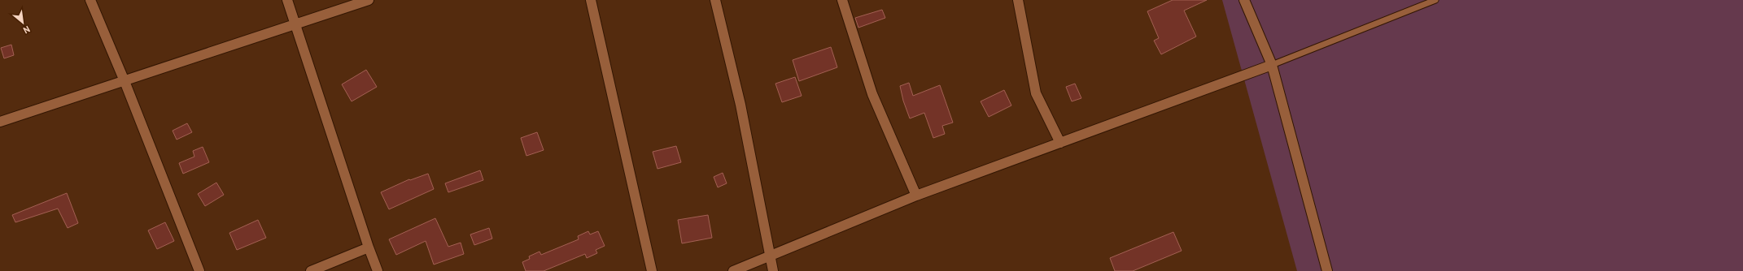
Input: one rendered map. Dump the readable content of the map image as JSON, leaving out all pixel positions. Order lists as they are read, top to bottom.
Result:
{
  "north": "bottom right"
}
